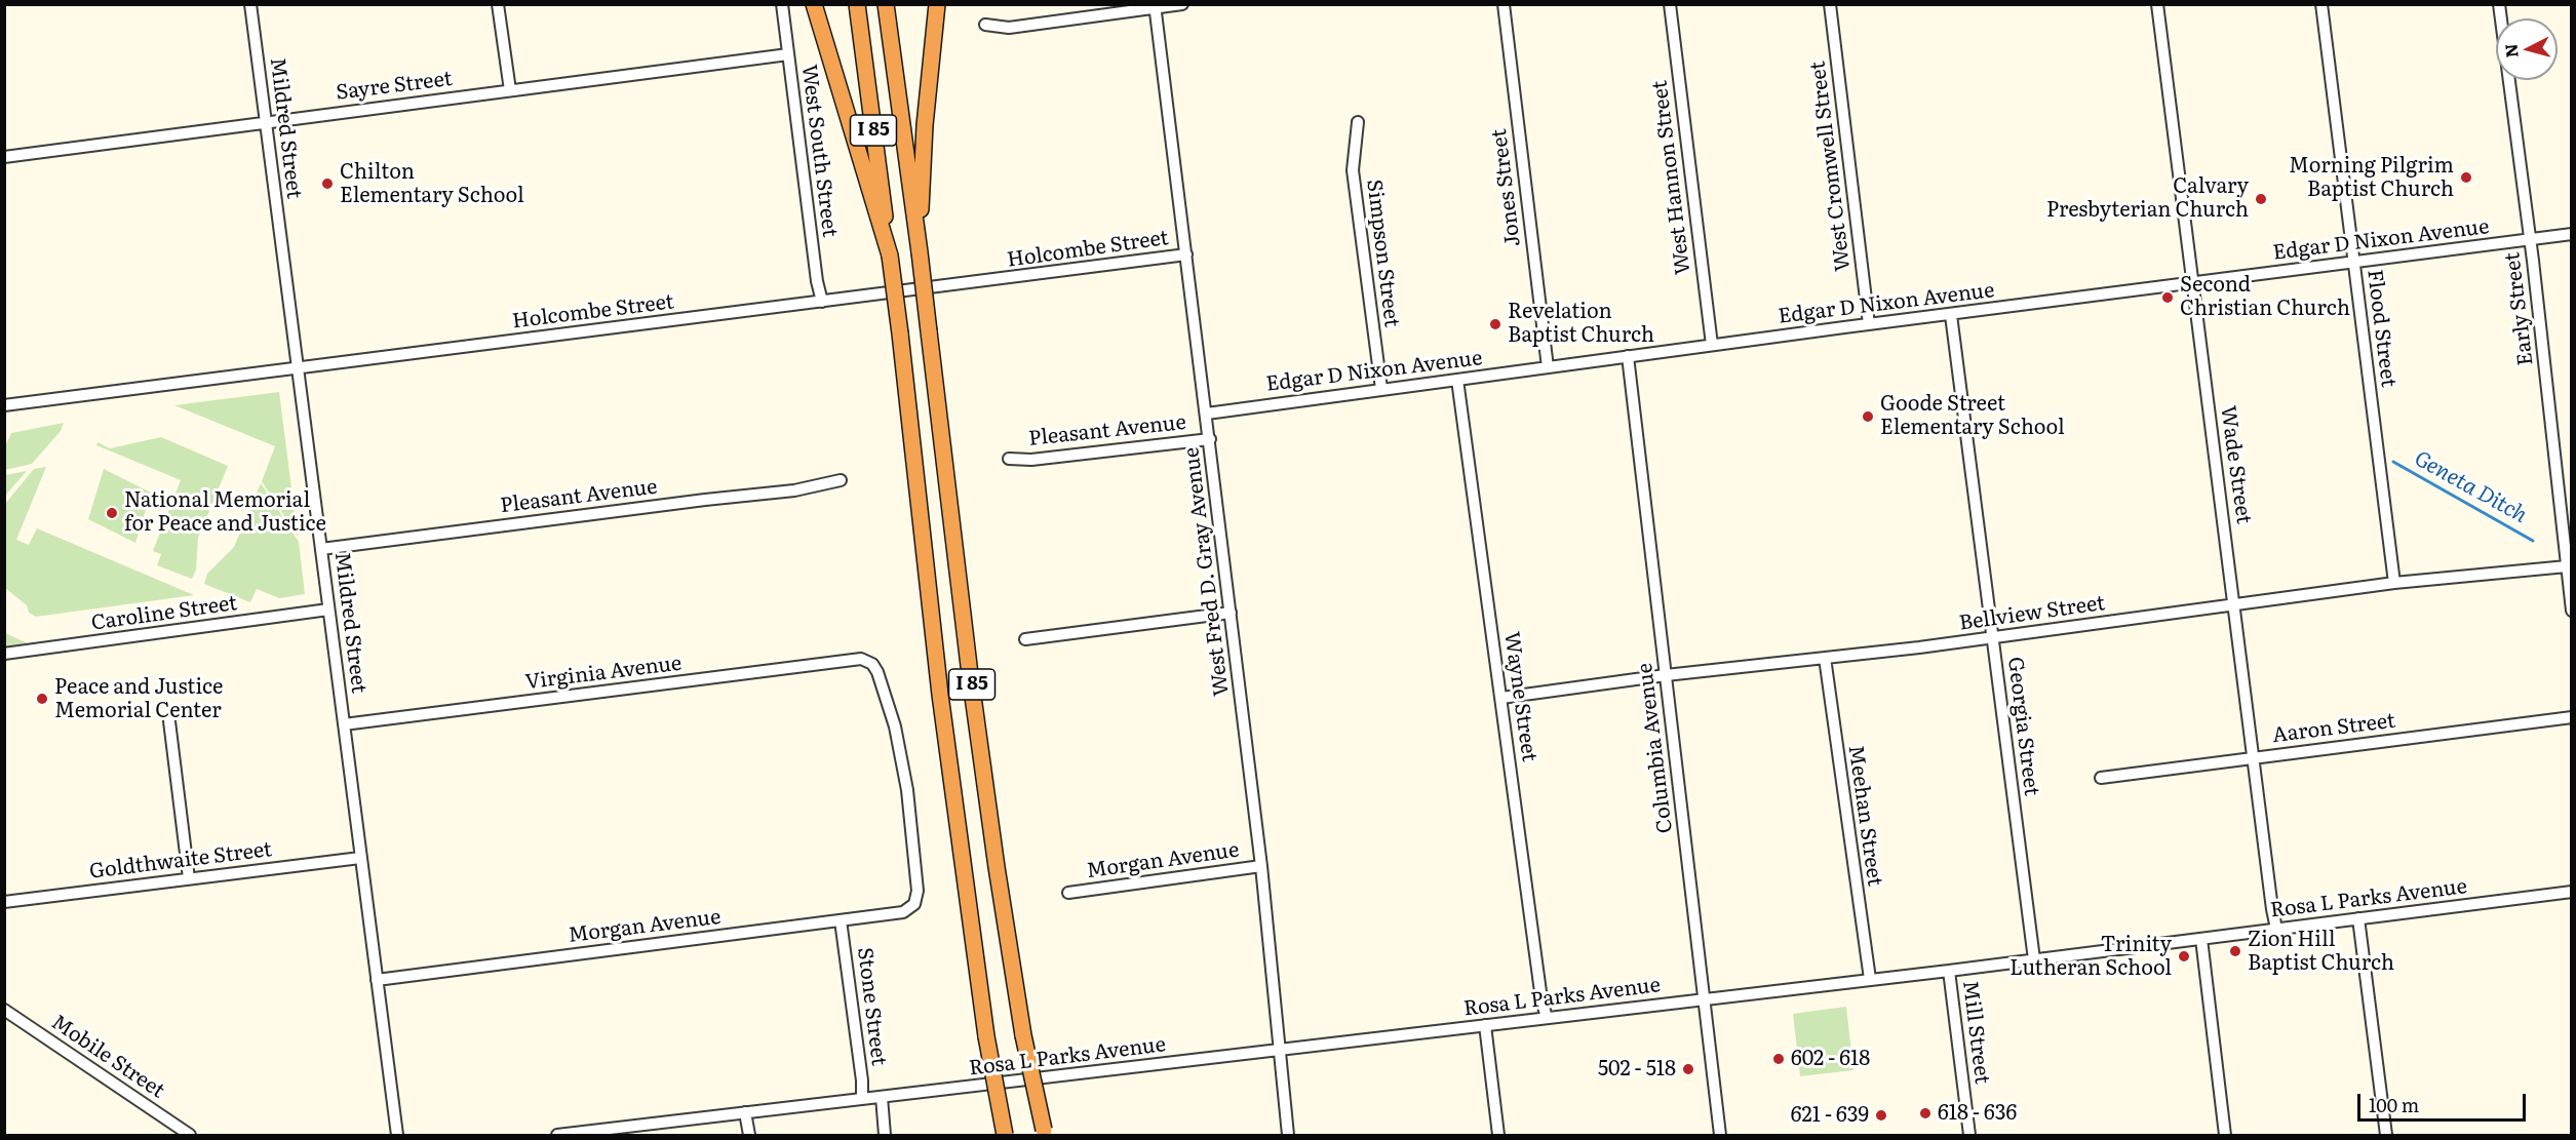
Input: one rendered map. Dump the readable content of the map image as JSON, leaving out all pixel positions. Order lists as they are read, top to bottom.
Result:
{
  "streets": {
    "highway": ["I 85"],
    "street": [
      "Sayre Street",
      "Mildred Street",
      "West South Street",
      "West Cromwell Street",
      "West Hannon Street",
      "Jones Street",
      "Edgar D Nixon Avenue",
      "Holcombe Street",
      "Simpson Street",
      "Early Street",
      "Flood Street",
      "Pleasant Avenue",
      "Wade Street",
      "West Fred D. Gray Avenue",
      "Caroline Street",
      "Bellview Street",
      "Virginia Avenue",
      "Wayne Street",
      "Georgia Street",
      "Aaron Street",
      "Columbia Avenue",
      "Meehan Street",
      "Goldthwaite Street",
      "Morgan Avenue",
      "Rosa L Parks Avenue",
      "Stone Street",
      "Mill Street",
      "Mobile Street"
    ]
  },
  "crossings": [
    ["Sayre Street", "Mildred Street"],
    ["Sayre Street", "West South Street"],
    ["Mildred Street", "Holcombe Street"],
    ["Mildred Street", "Pleasant Avenue"],
    ["Mildred Street", "Caroline Street"],
    ["Mildred Street", "Virginia Avenue"],
    ["Mildred Street", "Goldthwaite Street"],
    ["Mildred Street", "Morgan Avenue"],
    ["West South Street", "Holcombe Street"],
    ["West Cromwell Street", "Edgar D Nixon Avenue"],
    ["West Hannon Street", "Edgar D Nixon Avenue"],
    ["Jones Street", "Edgar D Nixon Avenue"],
    ["Edgar D Nixon Avenue", "Simpson Street"],
    ["Edgar D Nixon Avenue", "Early Street"],
    ["Edgar D Nixon Avenue", "Flood Street"],
    ["Edgar D Nixon Avenue", "Wade Street"],
    ["Edgar D Nixon Avenue", "West Fred D. Gray Avenue"],
    ["Edgar D Nixon Avenue", "Wayne Street"],
    ["Edgar D Nixon Avenue", "Georgia Street"],
    ["Edgar D Nixon Avenue", "Columbia Avenue"],
    ["Holcombe Street", "West Fred D. Gray Avenue"],
    ["Early Street", "Bellview Street"],
    ["Flood Street", "Bellview Street"],
    ["Pleasant Avenue", "West Fred D. Gray Avenue"],
    ["Wade Street", "Bellview Street"],
    ["Wade Street", "Aaron Street"],
    ["Wade Street", "Rosa L Parks Avenue"],
    ["West Fred D. Gray Avenue", "Morgan Avenue"],
    ["West Fred D. Gray Avenue", "Rosa L Parks Avenue"],
    ["Bellview Street", "Wayne Street"],
    ["Bellview Street", "Georgia Street"],
    ["Bellview Street", "Columbia Avenue"],
    ["Bellview Street", "Meehan Street"],
    ["Virginia Avenue", "Morgan Avenue"],
    ["Wayne Street", "Rosa L Parks Avenue"],
    ["Georgia Street", "Rosa L Parks Avenue"],
    ["Columbia Avenue", "Rosa L Parks Avenue"],
    ["Meehan Street", "Rosa L Parks Avenue"],
    ["Morgan Avenue", "Stone Street"],
    ["Rosa L Parks Avenue", "Stone Street"],
    ["Rosa L Parks Avenue", "Mill Street"]
  ],
  "water": ["Geneta Ditch"],
  "places": [
    "Morning Pilgrim Baptist Church",
    "Chilton Elementary School",
    "Calvary Presbyterian Church",
    "Second Christian Church",
    "Revelation Baptist Church",
    "Goode Street Elementary School",
    "National Memorial for Peace and Justice",
    "Peace and Justice Memorial Center",
    "Zion Hill Baptist Church",
    "Trinity Lutheran School",
    "602 - 618",
    "502 - 518",
    "618 - 636",
    "621 - 639"
  ],
  "scale_bar": "100 m",
  "north": "left"
}
